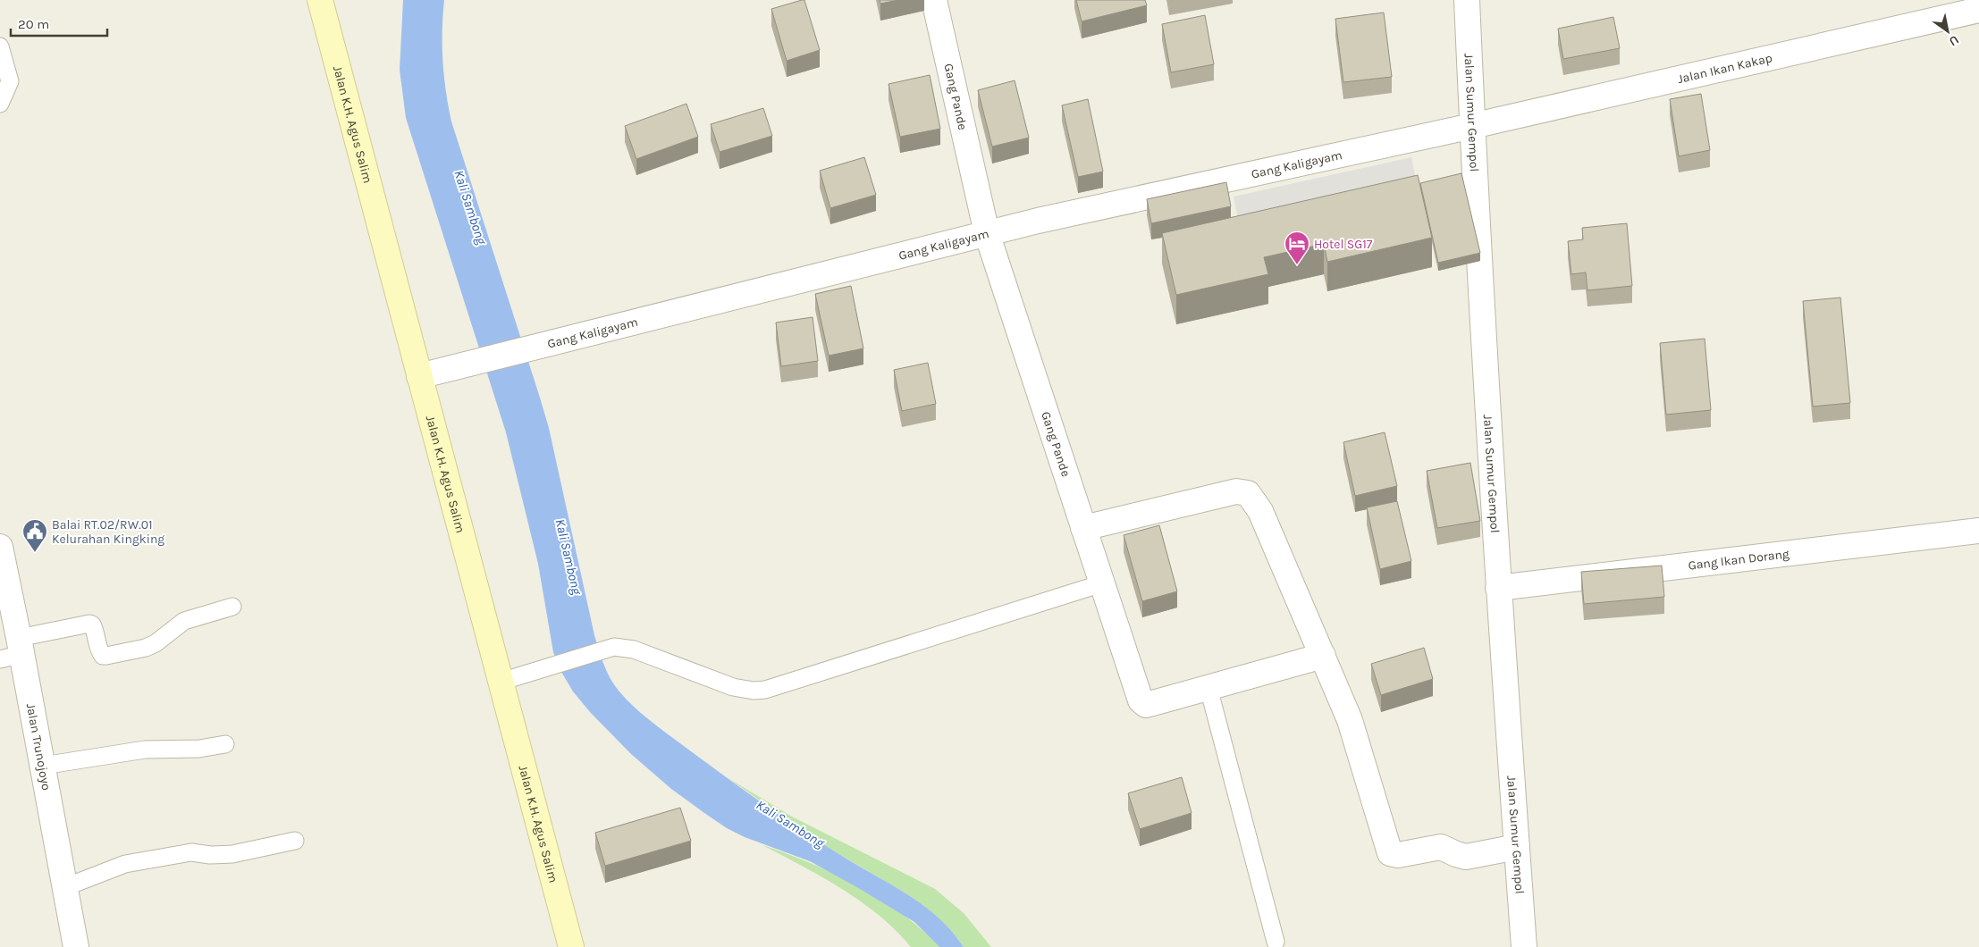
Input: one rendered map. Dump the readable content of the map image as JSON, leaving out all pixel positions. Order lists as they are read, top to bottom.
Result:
{
  "streets": {
    "street": [
      "Jalan Ikan Kakap",
      "Gang Pande",
      "Jalan Sumur Gempol",
      "Jalan K.H. Agus Salim",
      "Gang Kaligayam",
      "Gang Ikan Dorang",
      "Jalan Trunojoyo"
    ]
  },
  "crossings": [
    ["Jalan Ikan Kakap", "Jalan Sumur Gempol"],
    ["Jalan Ikan Kakap", "Gang Kaligayam"],
    ["Gang Pande", "Gang Kaligayam"],
    ["Jalan Sumur Gempol", "Gang Kaligayam"],
    ["Jalan Sumur Gempol", "Gang Ikan Dorang"],
    ["Jalan K.H. Agus Salim", "Gang Kaligayam"]
  ],
  "water": ["Kali Sambong"],
  "places": {
    "hotel": ["Hotel SG17"],
    "public building": ["Balai RT.02/RW.01 Kelurahan Kingking"]
  },
  "scale_bar": "20 m",
  "north": "bottom right"
}
